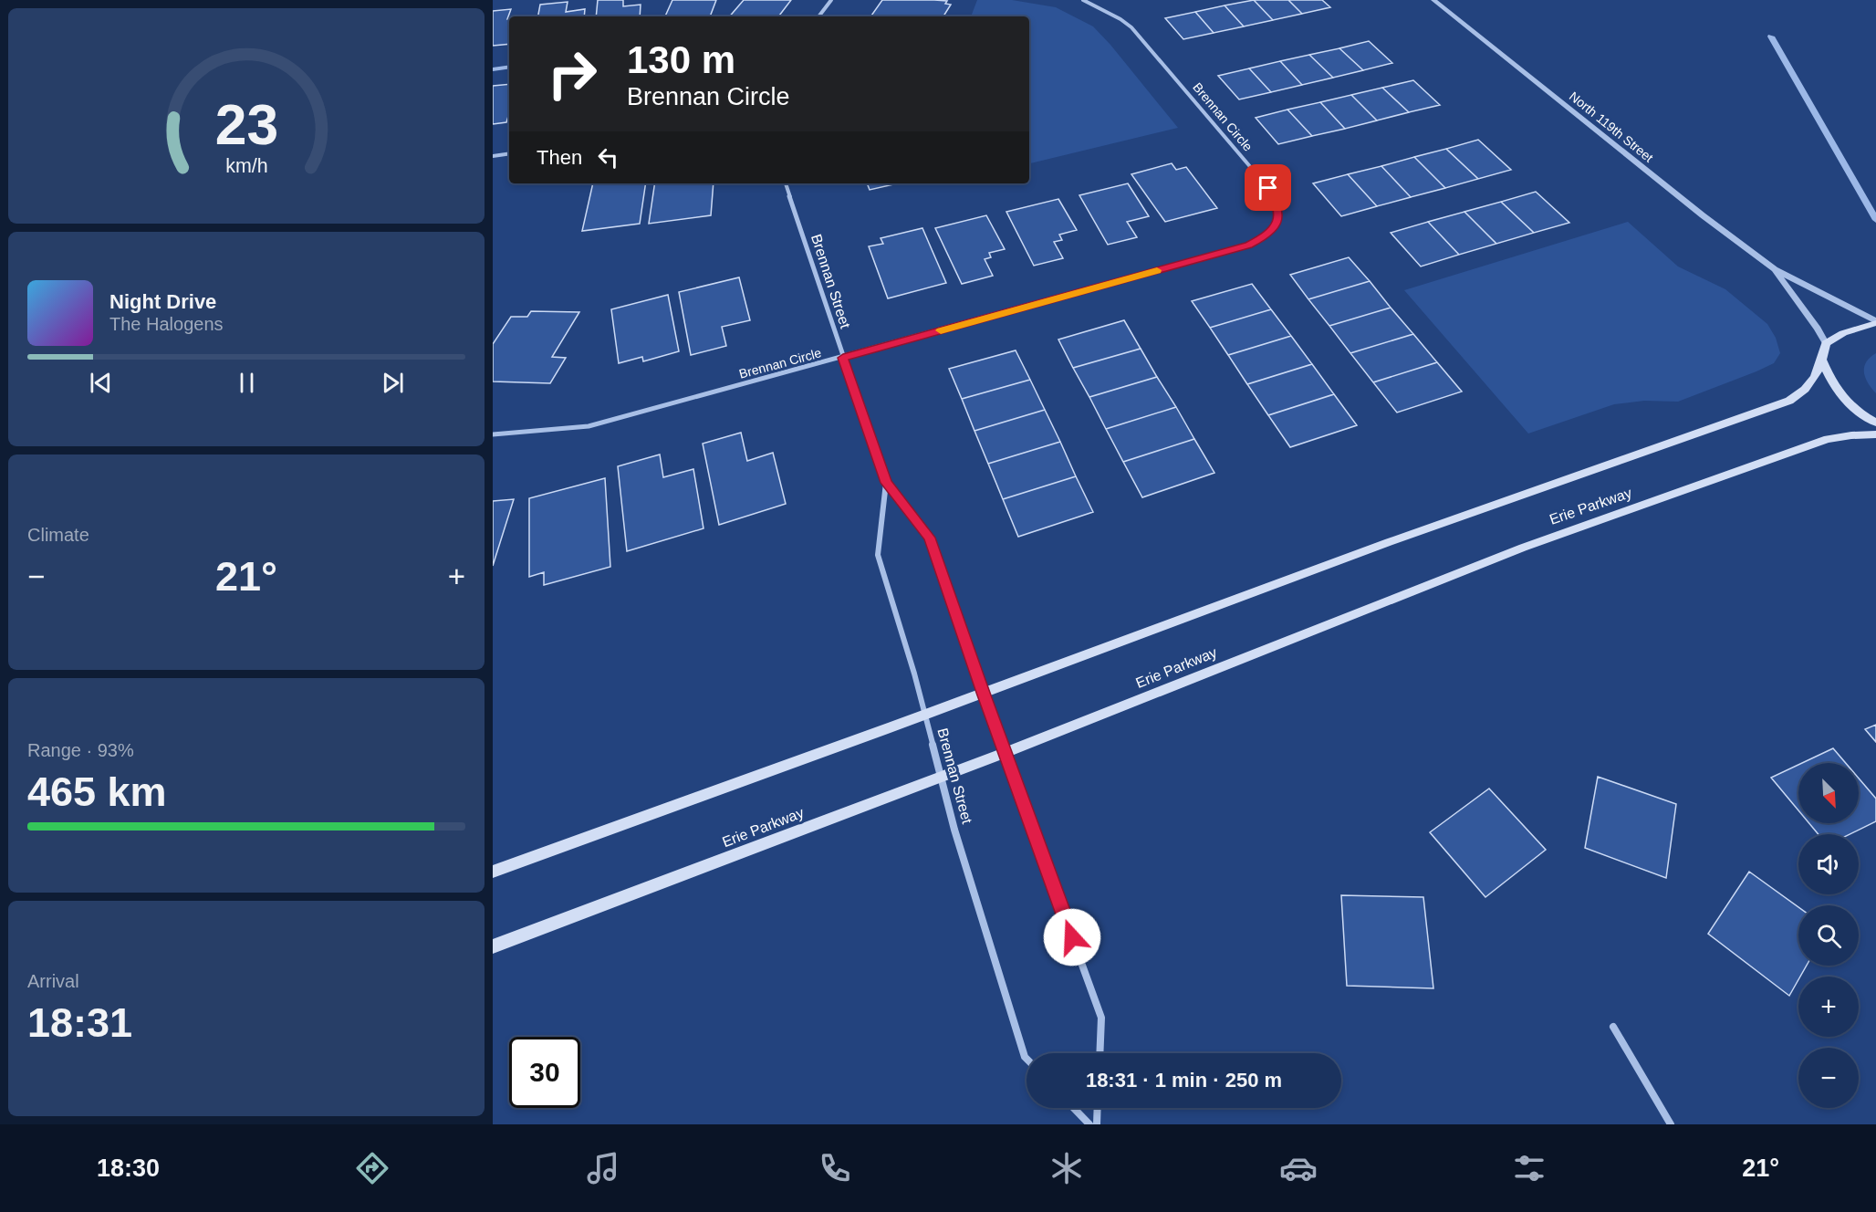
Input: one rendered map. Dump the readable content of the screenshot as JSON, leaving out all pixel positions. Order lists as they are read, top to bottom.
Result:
{
  "streets": {
    "main road": ["Erie Parkway"],
    "street": ["Brennan Circle", "North 119th Street", "Brennan Street"]
  },
  "crossings": [
    ["Brennan Circle", "Brennan Street"],
    ["Brennan Street", "Erie Parkway"]
  ],
  "north": "bottom right",
  "page": {
    "turn": ["130 m", "Brennan Circle"],
    "then": "Then",
    "song": ["Night Drive", "The Halogens"],
    "tile": [
      "Climate",
      ["Range · 93%", "465 km"],
      ["Arrival", "18:31"]
    ],
    "heat": ["−", "21°", "+"],
    "map_buttons": ["+", "−"],
    "limit": "30",
    "trip": "18:31 · 1 min · 250 m",
    "tabs": ["18:30", "21°"],
    "gauge": ["23", "km/h"]
  }
}
